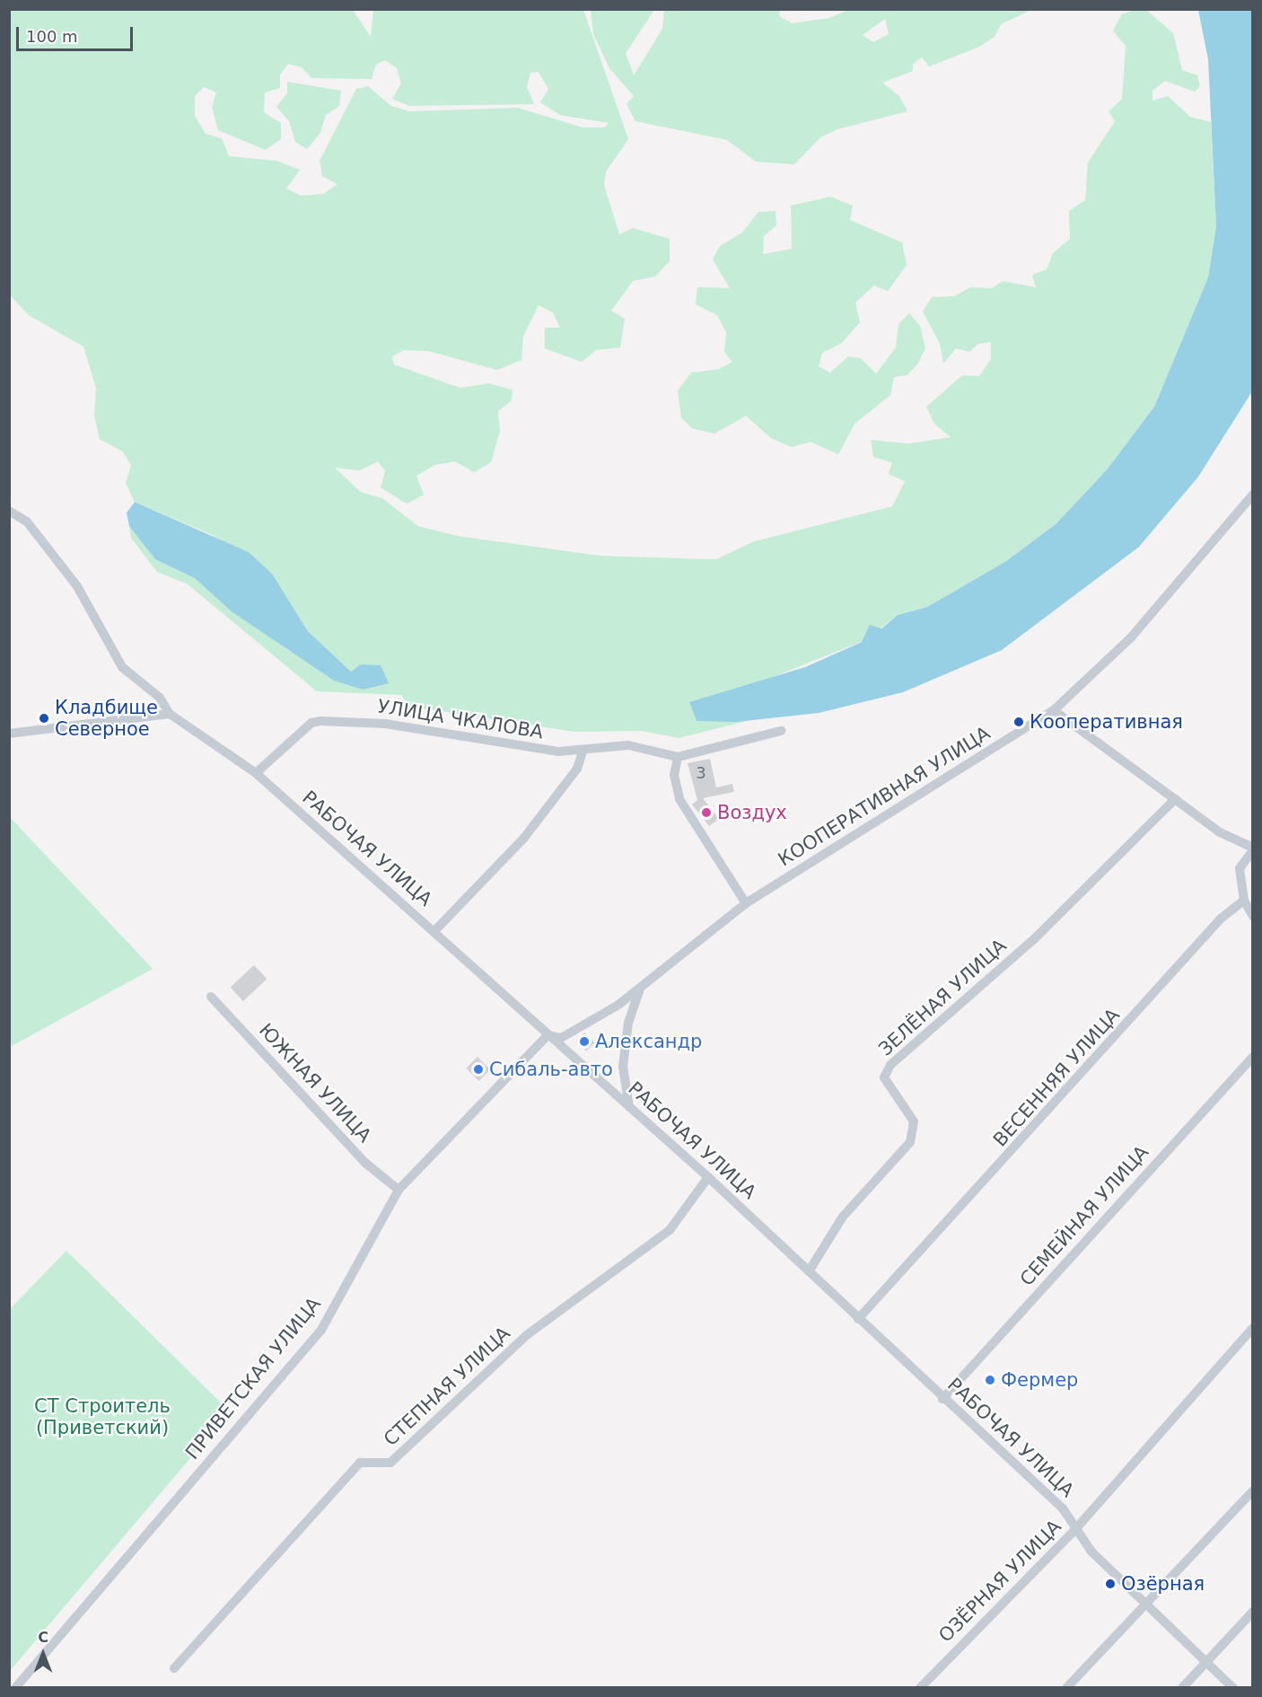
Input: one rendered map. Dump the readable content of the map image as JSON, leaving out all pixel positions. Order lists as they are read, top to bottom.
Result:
{
  "streets": {
    "street": [
      "УЛИЦА ЧКАЛОВА",
      "КООПЕРАТИВНАЯ УЛИЦА",
      "РАБОЧАЯ УЛИЦА",
      "ЗЕЛЁНАЯ УЛИЦА",
      "ВЕСЕННЯЯ УЛИЦА",
      "ЮЖНАЯ УЛИЦА",
      "СЕМЕЙНАЯ УЛИЦА",
      "ПРИВЕТСКАЯ УЛИЦА",
      "СТЕПНАЯ УЛИЦА",
      "ОЗЁРНАЯ УЛИЦА"
    ]
  },
  "crossings": [
    ["УЛИЦА ЧКАЛОВА", "РАБОЧАЯ УЛИЦА"],
    ["КООПЕРАТИВНАЯ УЛИЦА", "РАБОЧАЯ УЛИЦА"],
    ["КООПЕРАТИВНАЯ УЛИЦА", "ПРИВЕТСКАЯ УЛИЦА"],
    ["РАБОЧАЯ УЛИЦА", "ЗЕЛЁНАЯ УЛИЦА"],
    ["РАБОЧАЯ УЛИЦА", "ВЕСЕННЯЯ УЛИЦА"],
    ["РАБОЧАЯ УЛИЦА", "СЕМЕЙНАЯ УЛИЦА"],
    ["РАБОЧАЯ УЛИЦА", "ПРИВЕТСКАЯ УЛИЦА"],
    ["РАБОЧАЯ УЛИЦА", "СТЕПНАЯ УЛИЦА"],
    ["РАБОЧАЯ УЛИЦА", "ОЗЁРНАЯ УЛИЦА"],
    ["ЮЖНАЯ УЛИЦА", "ПРИВЕТСКАЯ УЛИЦА"]
  ],
  "parks": ["СТ Строитель (Приветский)"],
  "places": [
    "Кладбище Северное",
    "Кооперативная",
    "Воздух",
    "Александр",
    "Сибаль-авто",
    "Фермер",
    "Озёрная"
  ],
  "house_numbers": ["3"],
  "scale_bar": "100 m",
  "north": "top"
}
